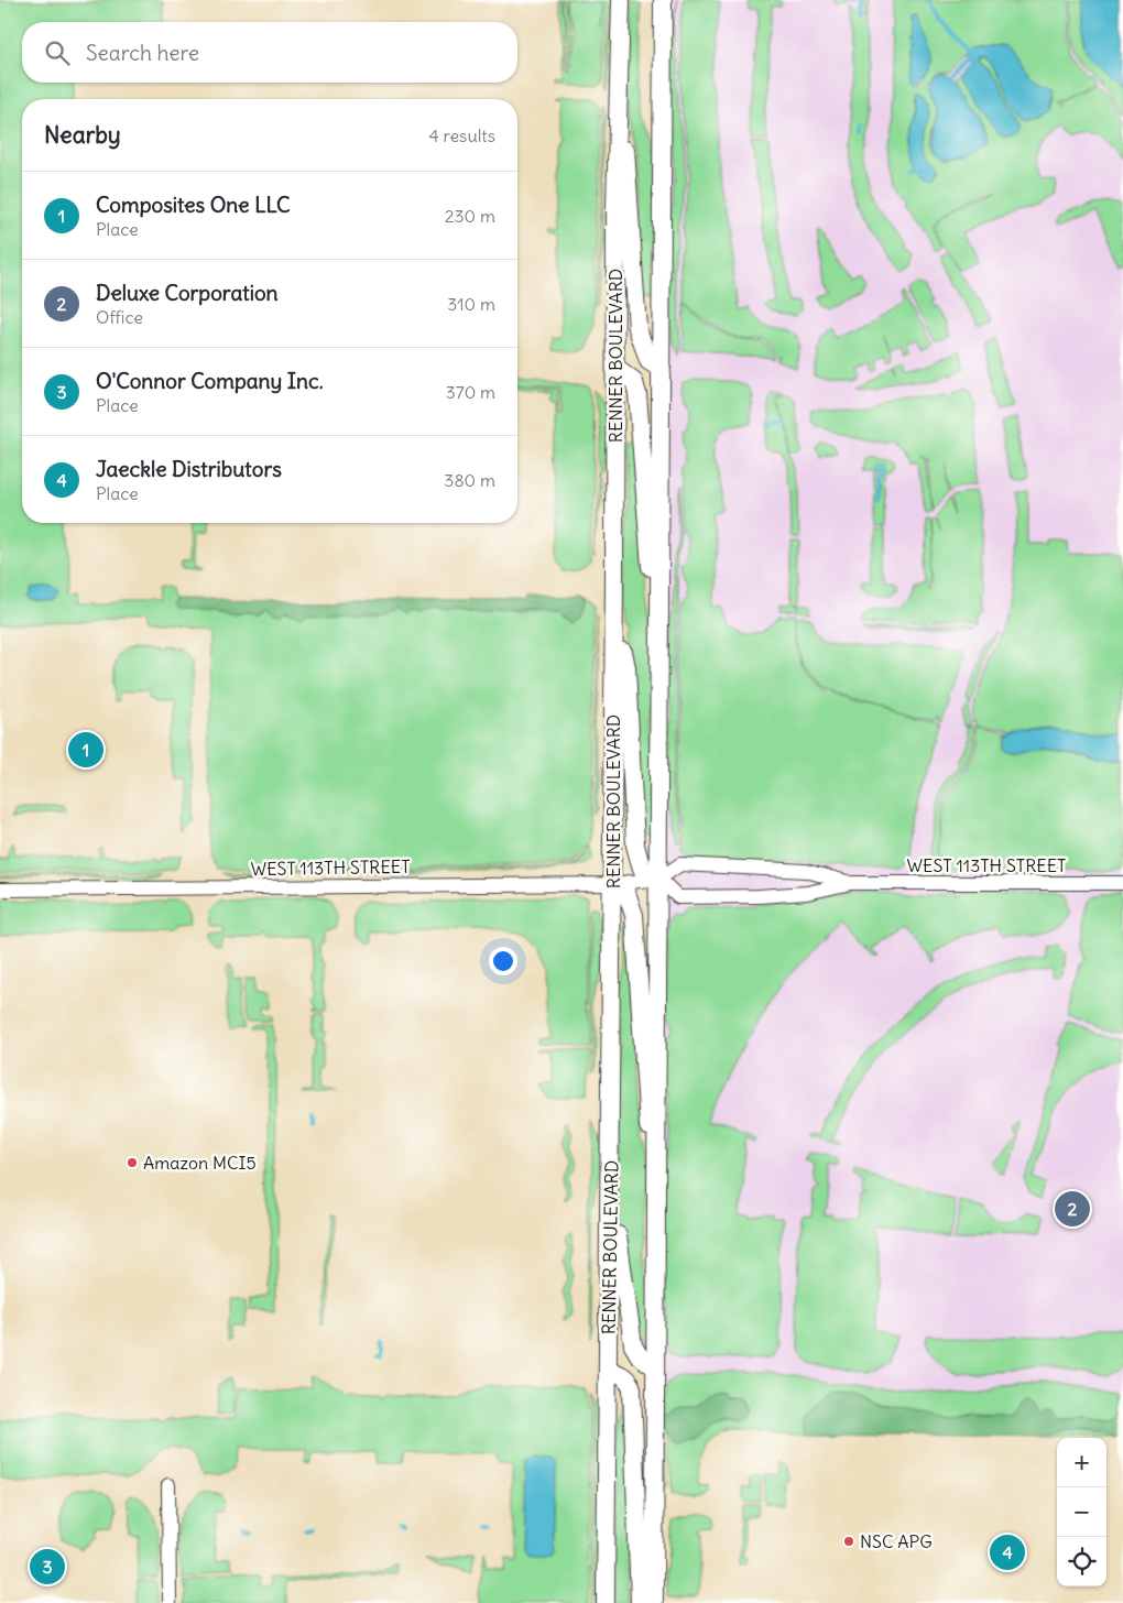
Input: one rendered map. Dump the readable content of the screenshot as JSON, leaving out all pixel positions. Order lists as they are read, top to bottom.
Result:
{
  "streets": {
    "main road": ["RENNER BOULEVARD"],
    "street": ["WEST 113TH STREET"]
  },
  "crossings": [
    ["RENNER BOULEVARD", "WEST 113TH STREET"]
  ],
  "places": ["Amazon MCI5", "NSC APG"],
  "page": {
    "search": "Search here",
    "heading": ["Nearby", "4 results"],
    "list": [
      {
        "mark": "1",
        "name": "Composites One LLC",
        "note": "Place",
        "value": "230 m"
      },
      {
        "mark": "2",
        "name": "Deluxe Corporation",
        "note": "Office",
        "value": "310 m"
      },
      {
        "mark": "3",
        "name": "O'Connor Company Inc.",
        "note": "Place",
        "value": "370 m"
      },
      {
        "mark": "4",
        "name": "Jaeckle Distributors",
        "note": "Place",
        "value": "380 m"
      }
    ],
    "pins": [
      "1",
      "2",
      "4",
      "3"
    ],
    "map_buttons": ["+", "−"]
  }
}
